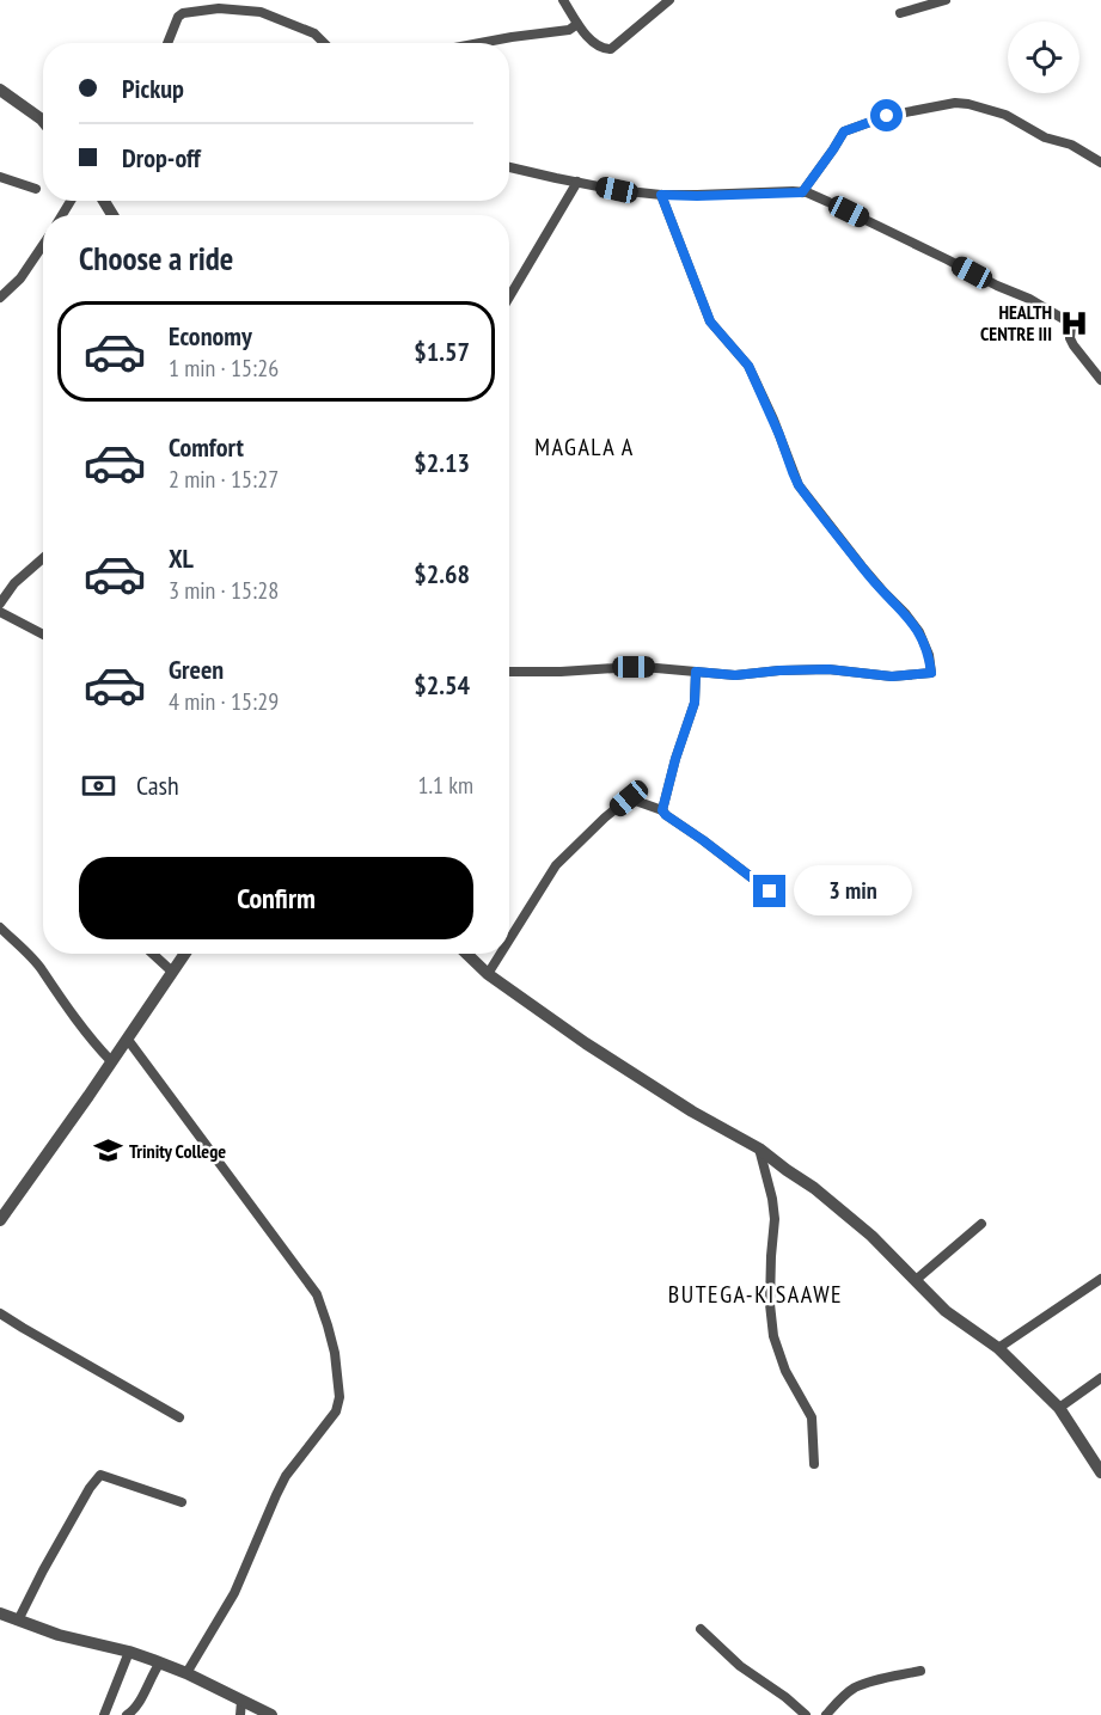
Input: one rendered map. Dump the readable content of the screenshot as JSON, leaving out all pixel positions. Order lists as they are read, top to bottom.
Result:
{
  "districts": ["MAGALA A", "BUTEGA-KISAAWE"],
  "places": {
    "hospital": ["HEALTH CENTRE III"],
    "school or university": ["Trinity College"]
  },
  "page": {
    "banner": ["Pickup", "Drop-off"],
    "heading": "Choose a ride",
    "list": [
      {
        "name": "Economy",
        "note": "1 min · 15:26",
        "value": "$1.57"
      },
      {
        "name": "Comfort",
        "note": "2 min · 15:27",
        "value": "$2.13"
      },
      {
        "name": "XL",
        "note": "3 min · 15:28",
        "value": "$2.68"
      },
      {
        "name": "Green",
        "note": "4 min · 15:29",
        "value": "$2.54"
      }
    ],
    "pay": ["Cash", "1.1 km"],
    "buttons": "Confirm",
    "bubble": "3 min"
  }
}
